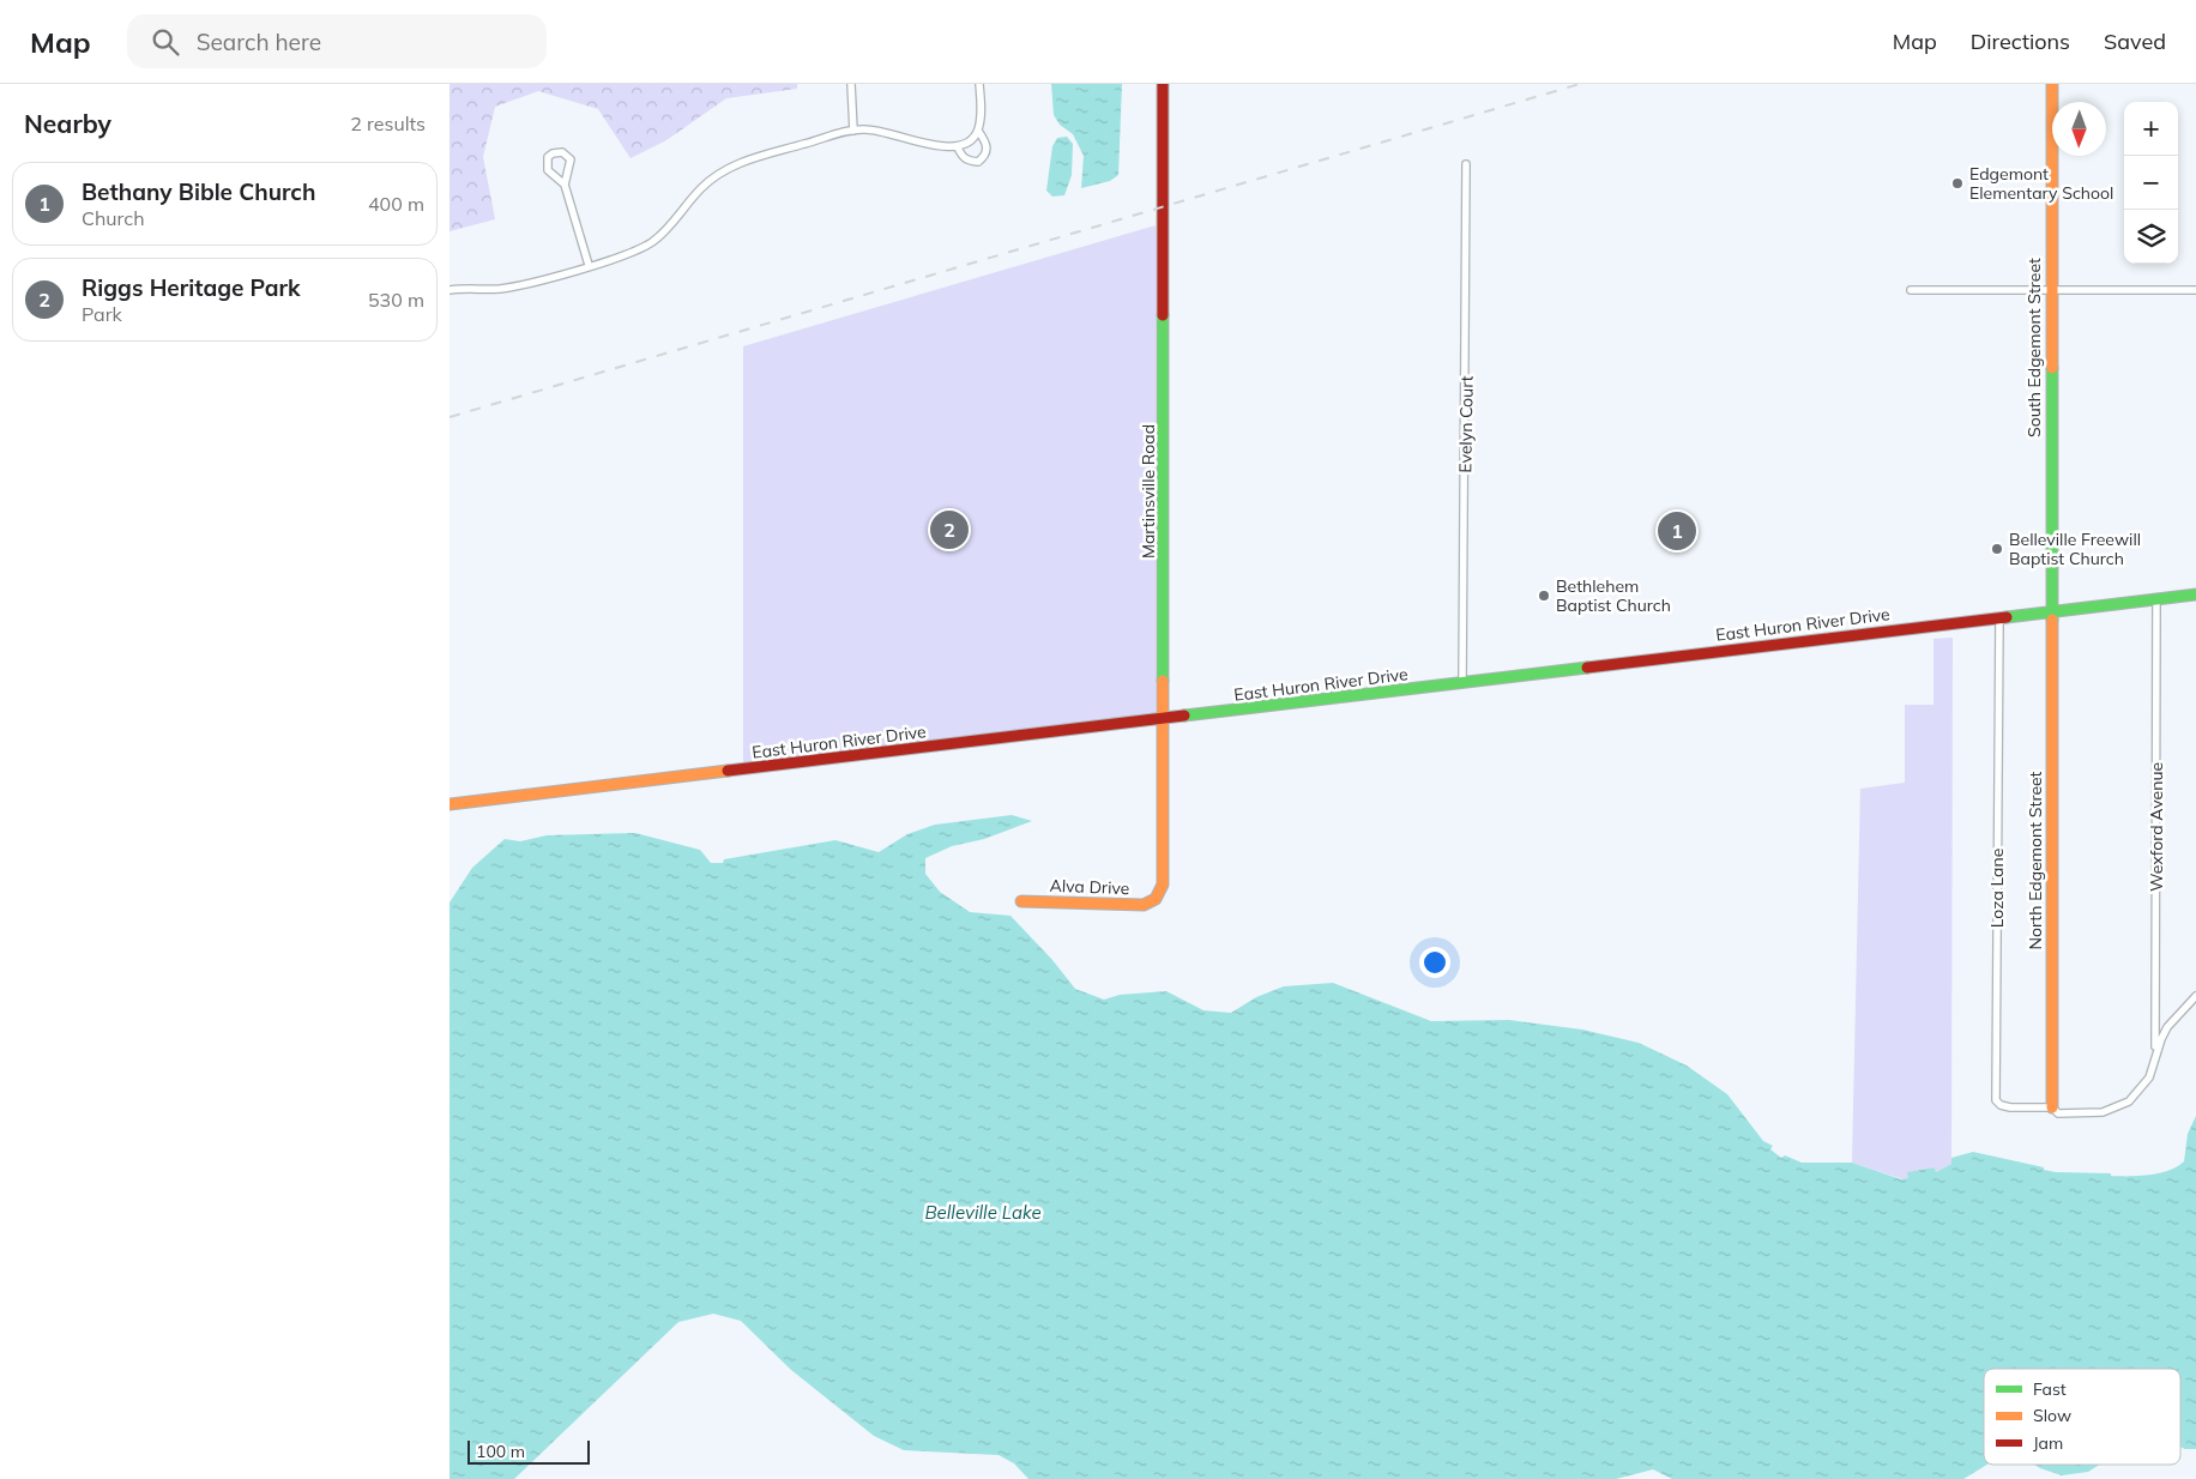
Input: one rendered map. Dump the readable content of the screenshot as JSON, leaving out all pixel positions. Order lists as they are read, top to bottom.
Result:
{
  "streets": {
    "street": [
      "South Edgemont Street",
      "Evelyn Court",
      "Martinsville Road",
      "East Huron River Drive",
      "Wexford Avenue",
      "North Edgemont Street",
      "Alva Drive",
      "Loza Lane"
    ]
  },
  "crossings": [
    ["South Edgemont Street", "East Huron River Drive"],
    ["South Edgemont Street", "North Edgemont Street"],
    ["Evelyn Court", "East Huron River Drive"],
    ["Martinsville Road", "East Huron River Drive"],
    ["Martinsville Road", "Alva Drive"],
    ["East Huron River Drive", "Wexford Avenue"],
    ["East Huron River Drive", "North Edgemont Street"],
    ["East Huron River Drive", "Loza Lane"],
    ["Wexford Avenue", "Loza Lane"],
    ["North Edgemont Street", "Loza Lane"]
  ],
  "water": ["Belleville Lake"],
  "places": ["Edgemont Elementary School", "Belleville Freewill Baptist Church", "Bethlehem Baptist Church"],
  "legend": ["Fast", "Slow", "Jam"],
  "scale_bar": "100 m",
  "north": "bottom",
  "page": {
    "header": "Map",
    "search": "Search here",
    "nav": ["Map", "Directions", "Saved"],
    "heading": ["Nearby", "2 results"],
    "map_buttons": ["+", "−"],
    "list": [
      {
        "mark": "1",
        "name": "Bethany Bible Church",
        "note": "Church",
        "value": "400 m"
      },
      {
        "mark": "2",
        "name": "Riggs Heritage Park",
        "note": "Park",
        "value": "530 m"
      }
    ],
    "pins": ["2", "1"],
    "scale": "100 m"
  }
}
